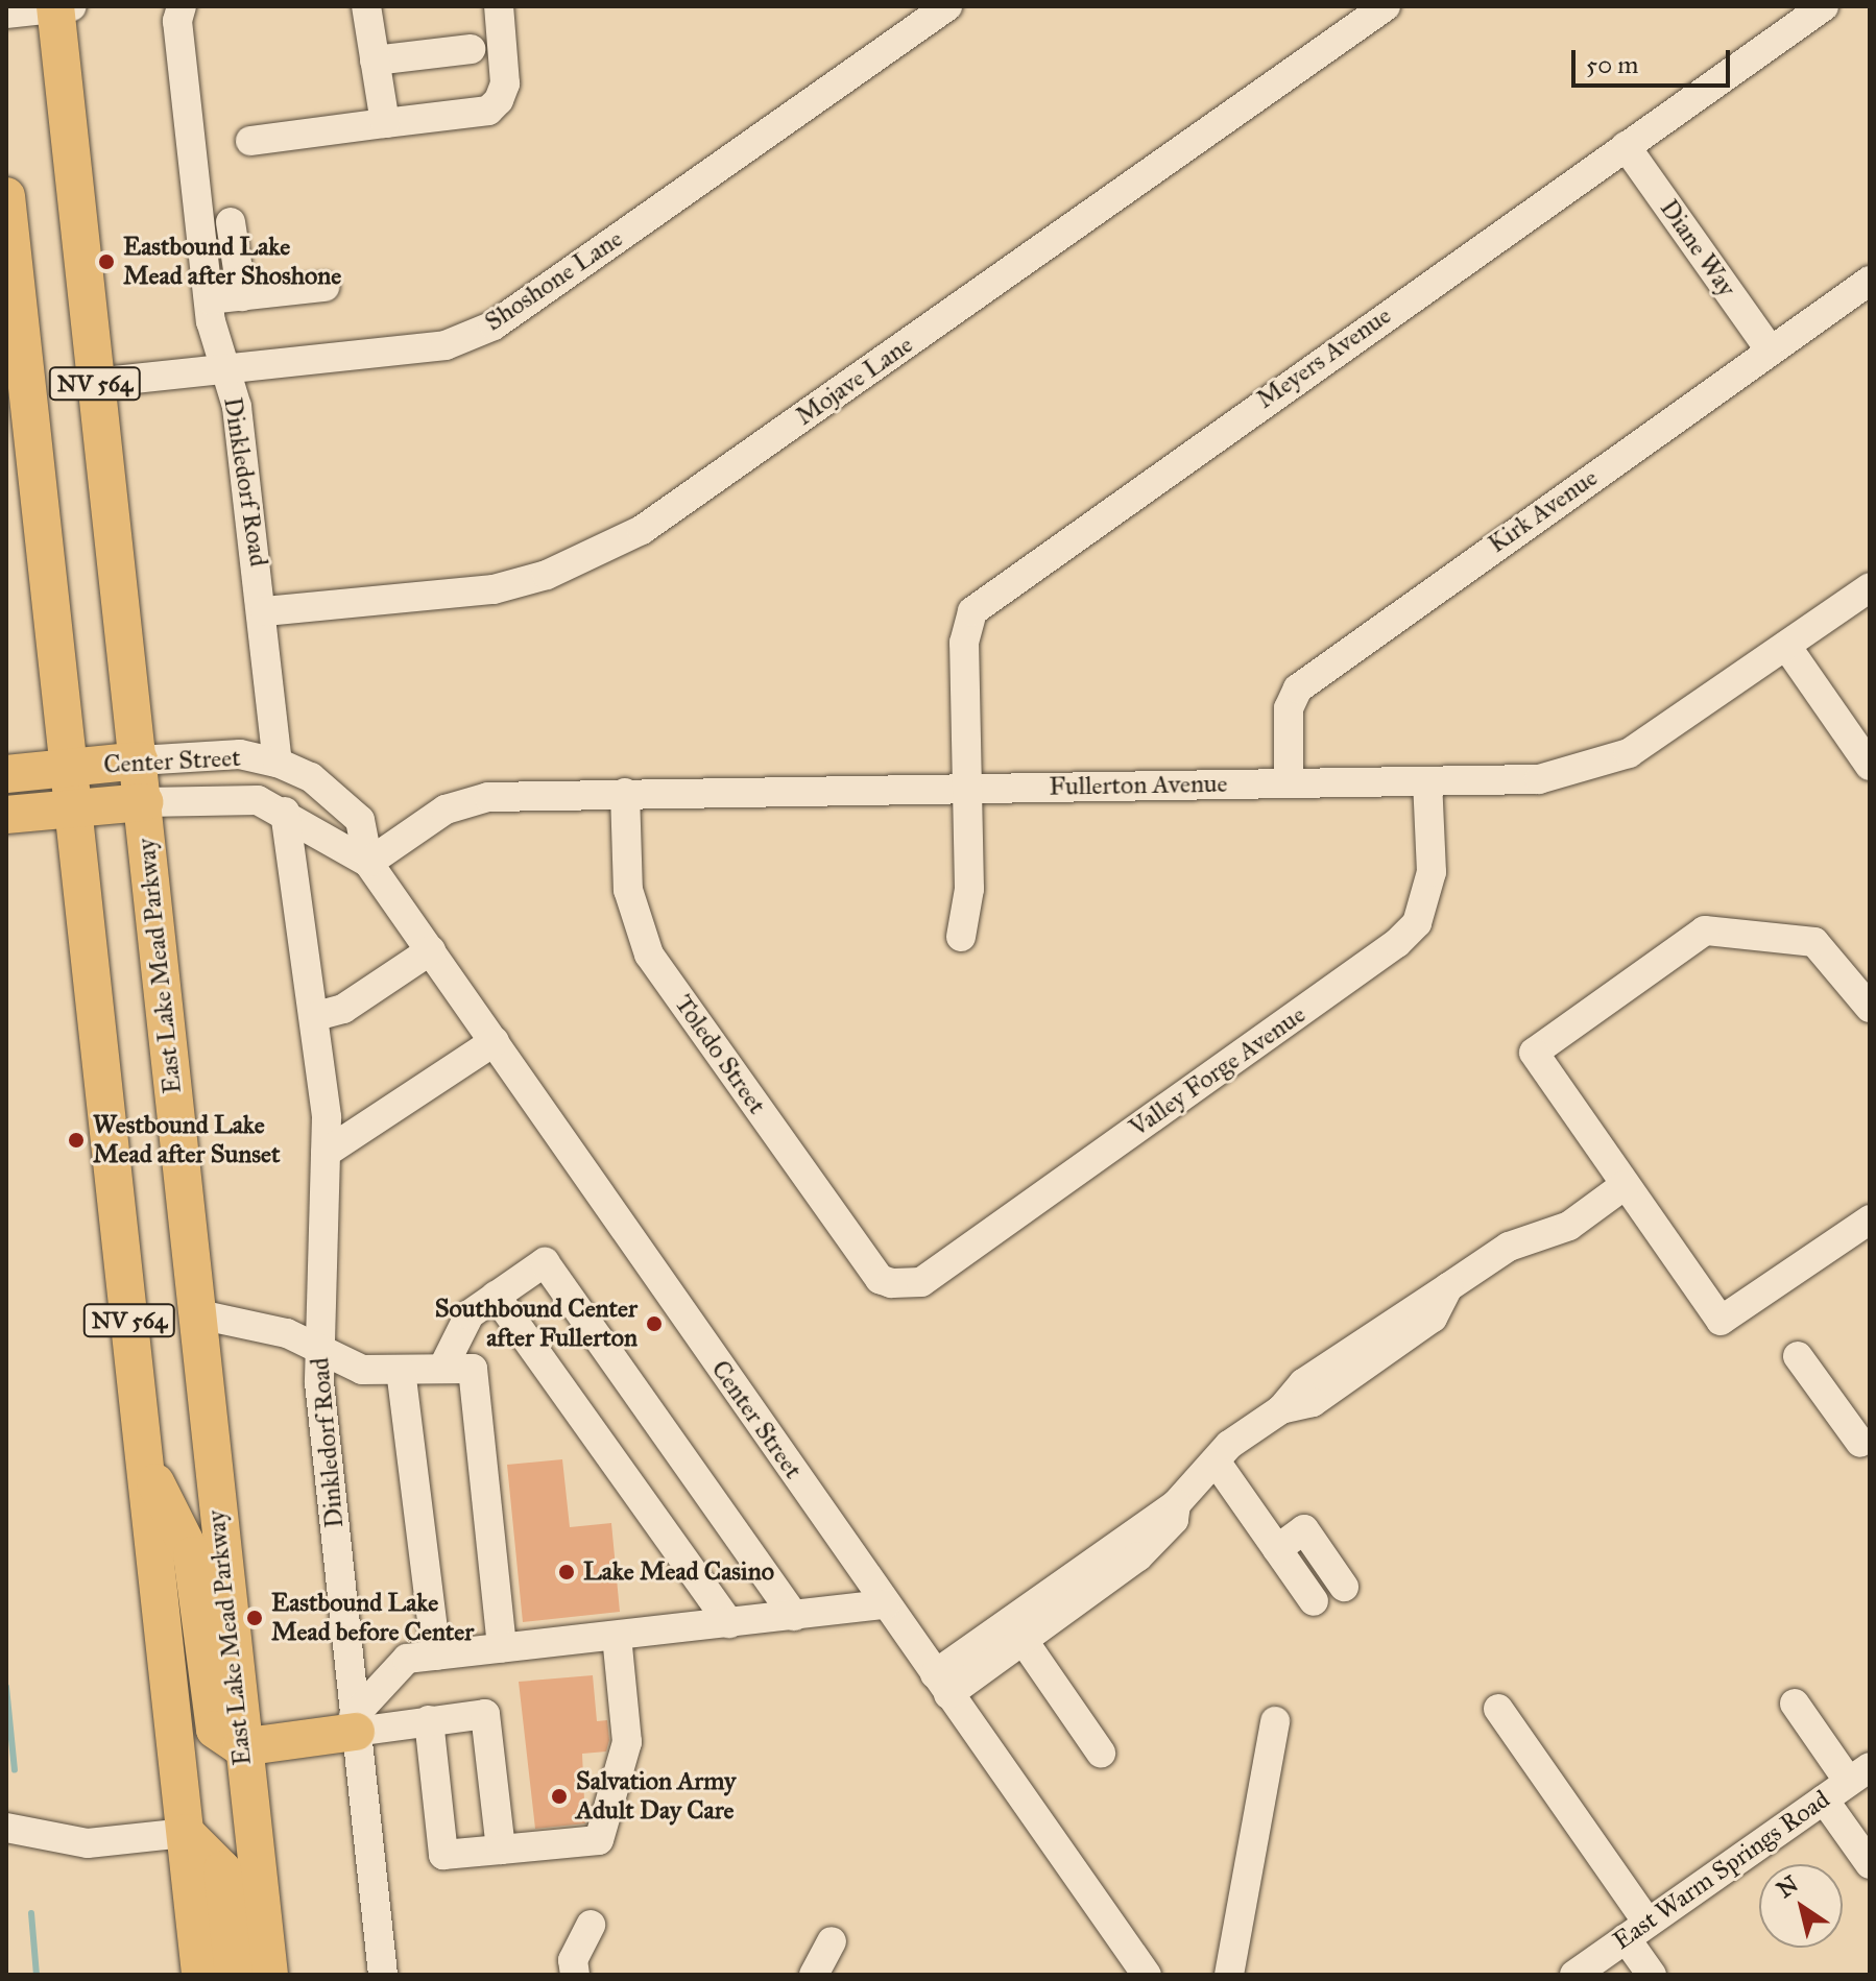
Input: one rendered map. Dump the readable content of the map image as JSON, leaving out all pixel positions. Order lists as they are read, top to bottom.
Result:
{
  "streets": {
    "main road": ["NV 564", "Center Street", "East Lake Mead Parkway"],
    "street": [
      "Diane Way",
      "Shoshone Lane",
      "Meyers Avenue",
      "Mojave Lane",
      "Dinkledorf Road",
      "Kirk Avenue",
      "Fullerton Avenue",
      "Toledo Street",
      "Valley Forge Avenue",
      "East Warm Springs Road"
    ]
  },
  "crossings": [
    ["Diane Way", "Meyers Avenue"],
    ["Diane Way", "Kirk Avenue"],
    ["Shoshone Lane", "Dinkledorf Road"],
    ["Shoshone Lane", "East Lake Mead Parkway"],
    ["Meyers Avenue", "Fullerton Avenue"],
    ["Mojave Lane", "Dinkledorf Road"],
    ["NV 564", "Center Street"],
    ["Dinkledorf Road", "Center Street"],
    ["Kirk Avenue", "Fullerton Avenue"],
    ["Center Street", "Fullerton Avenue"],
    ["Center Street", "East Lake Mead Parkway"],
    ["Fullerton Avenue", "Toledo Street"],
    ["Fullerton Avenue", "Valley Forge Avenue"],
    ["Toledo Street", "Valley Forge Avenue"]
  ],
  "places": [
    "Eastbound Lake Mead after Shoshone",
    "Westbound Lake Mead after Sunset",
    "Southbound Center after Fullerton",
    "Lake Mead Casino",
    "Eastbound Lake Mead before Center",
    "Salvation Army Adult Day Care"
  ],
  "scale_bar": "50 m",
  "north": "top left"
}
